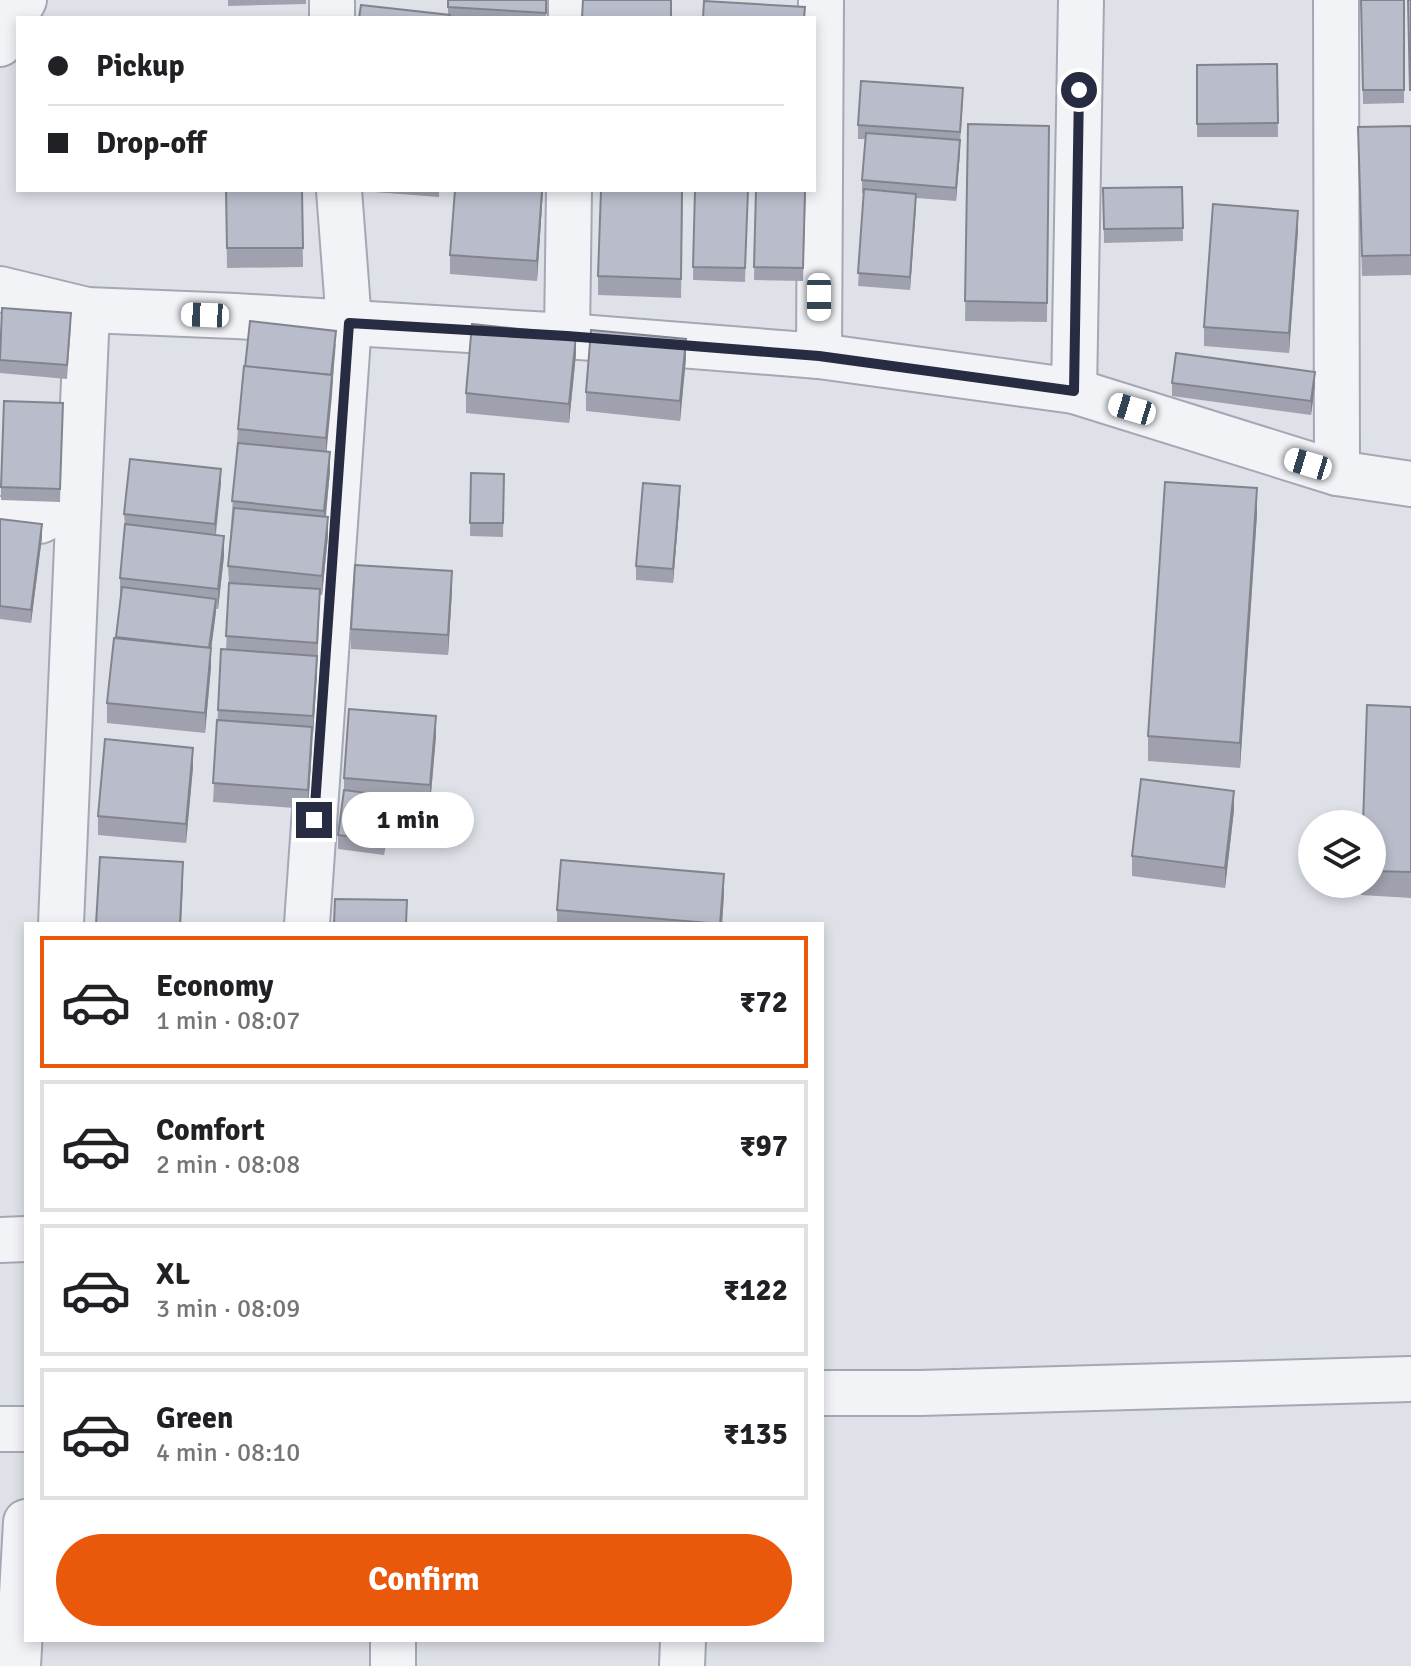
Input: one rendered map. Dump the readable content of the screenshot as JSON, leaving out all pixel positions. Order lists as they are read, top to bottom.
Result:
{
  "page": {
    "banner": ["Pickup", "Drop-off"],
    "bubble": "1 min",
    "list": [
      {
        "name": "Economy",
        "note": "1 min · 08:07",
        "value": "₹72"
      },
      {
        "name": "Comfort",
        "note": "2 min · 08:08",
        "value": "₹97"
      },
      {
        "name": "XL",
        "note": "3 min · 08:09",
        "value": "₹122"
      },
      {
        "name": "Green",
        "note": "4 min · 08:10",
        "value": "₹135"
      }
    ],
    "buttons": "Confirm"
  }
}
